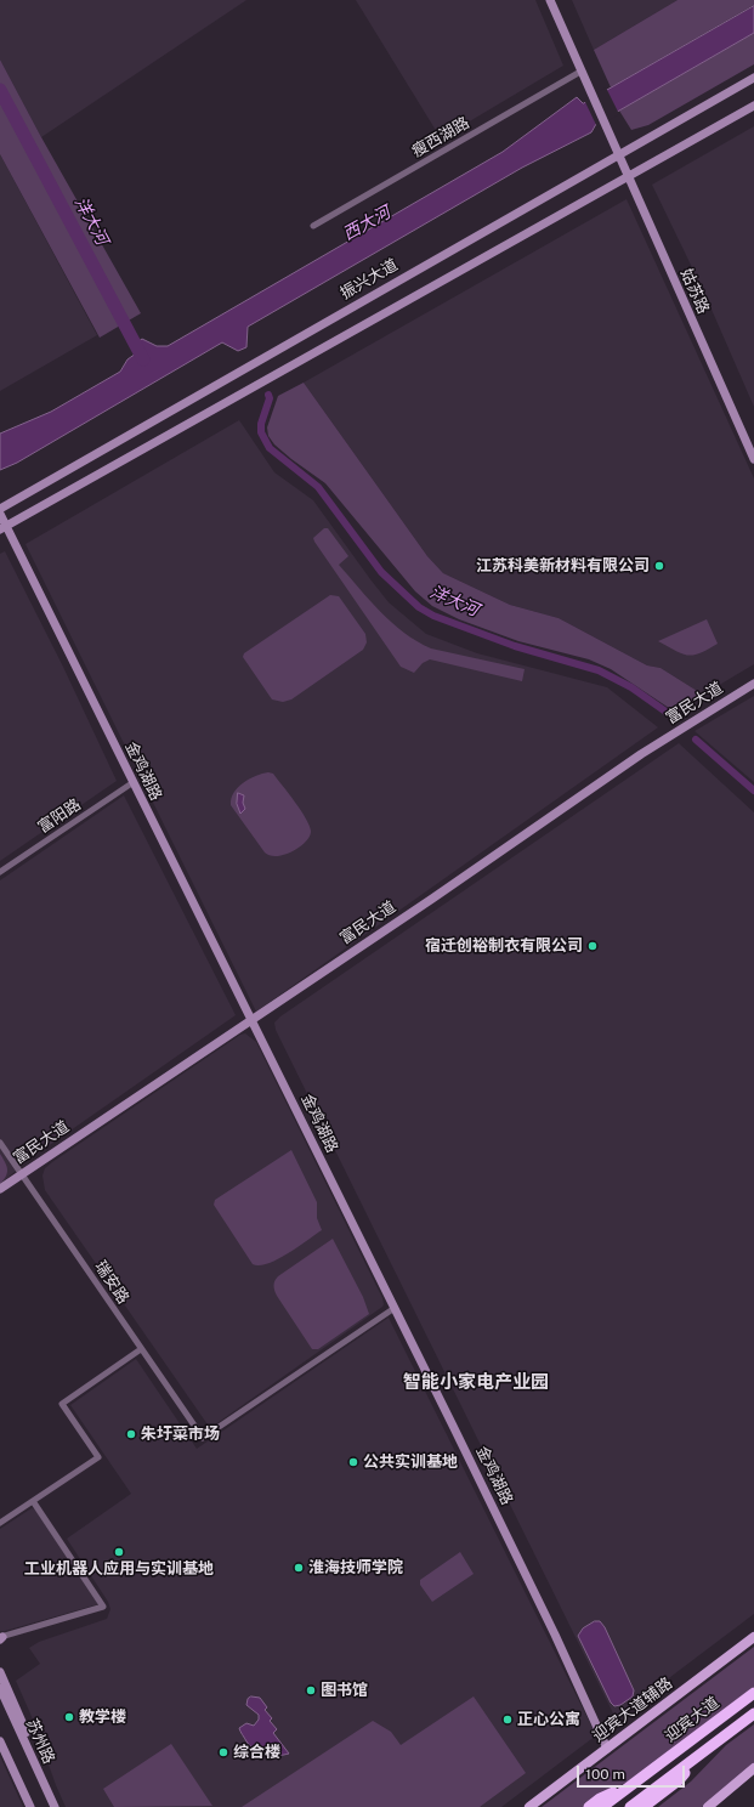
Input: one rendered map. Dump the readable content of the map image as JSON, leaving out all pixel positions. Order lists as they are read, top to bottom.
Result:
{
  "streets": {
    "highway": ["迎宾大道"],
    "main road": ["迎宾大道辅路"],
    "street": [
      "瘦西湖路",
      "振兴大道",
      "姑苏路",
      "富民大道",
      "金鸡湖路",
      "富阳路",
      "瑞安路",
      "苏州路"
    ]
  },
  "crossings": [
    ["瘦西湖路", "姑苏路"],
    ["振兴大道", "姑苏路"],
    ["富民大道", "金鸡湖路"],
    ["富民大道", "瑞安路"],
    ["金鸡湖路", "富阳路"],
    ["金鸡湖路", "瑞安路"],
    ["金鸡湖路", "迎宾大道辅路"]
  ],
  "districts": ["智能小家电产业园"],
  "water": ["洋大河", "西大河"],
  "places": [
    "江苏科美新材料有限公司",
    "宿迁创裕制衣有限公司",
    "朱圩菜市场",
    "公共实训基地",
    "工业机器人应用与实训基地",
    "淮海技师学院",
    "图书馆",
    "教学楼",
    "正心公寓",
    "综合楼"
  ],
  "scale_bar": "100 m"
}
